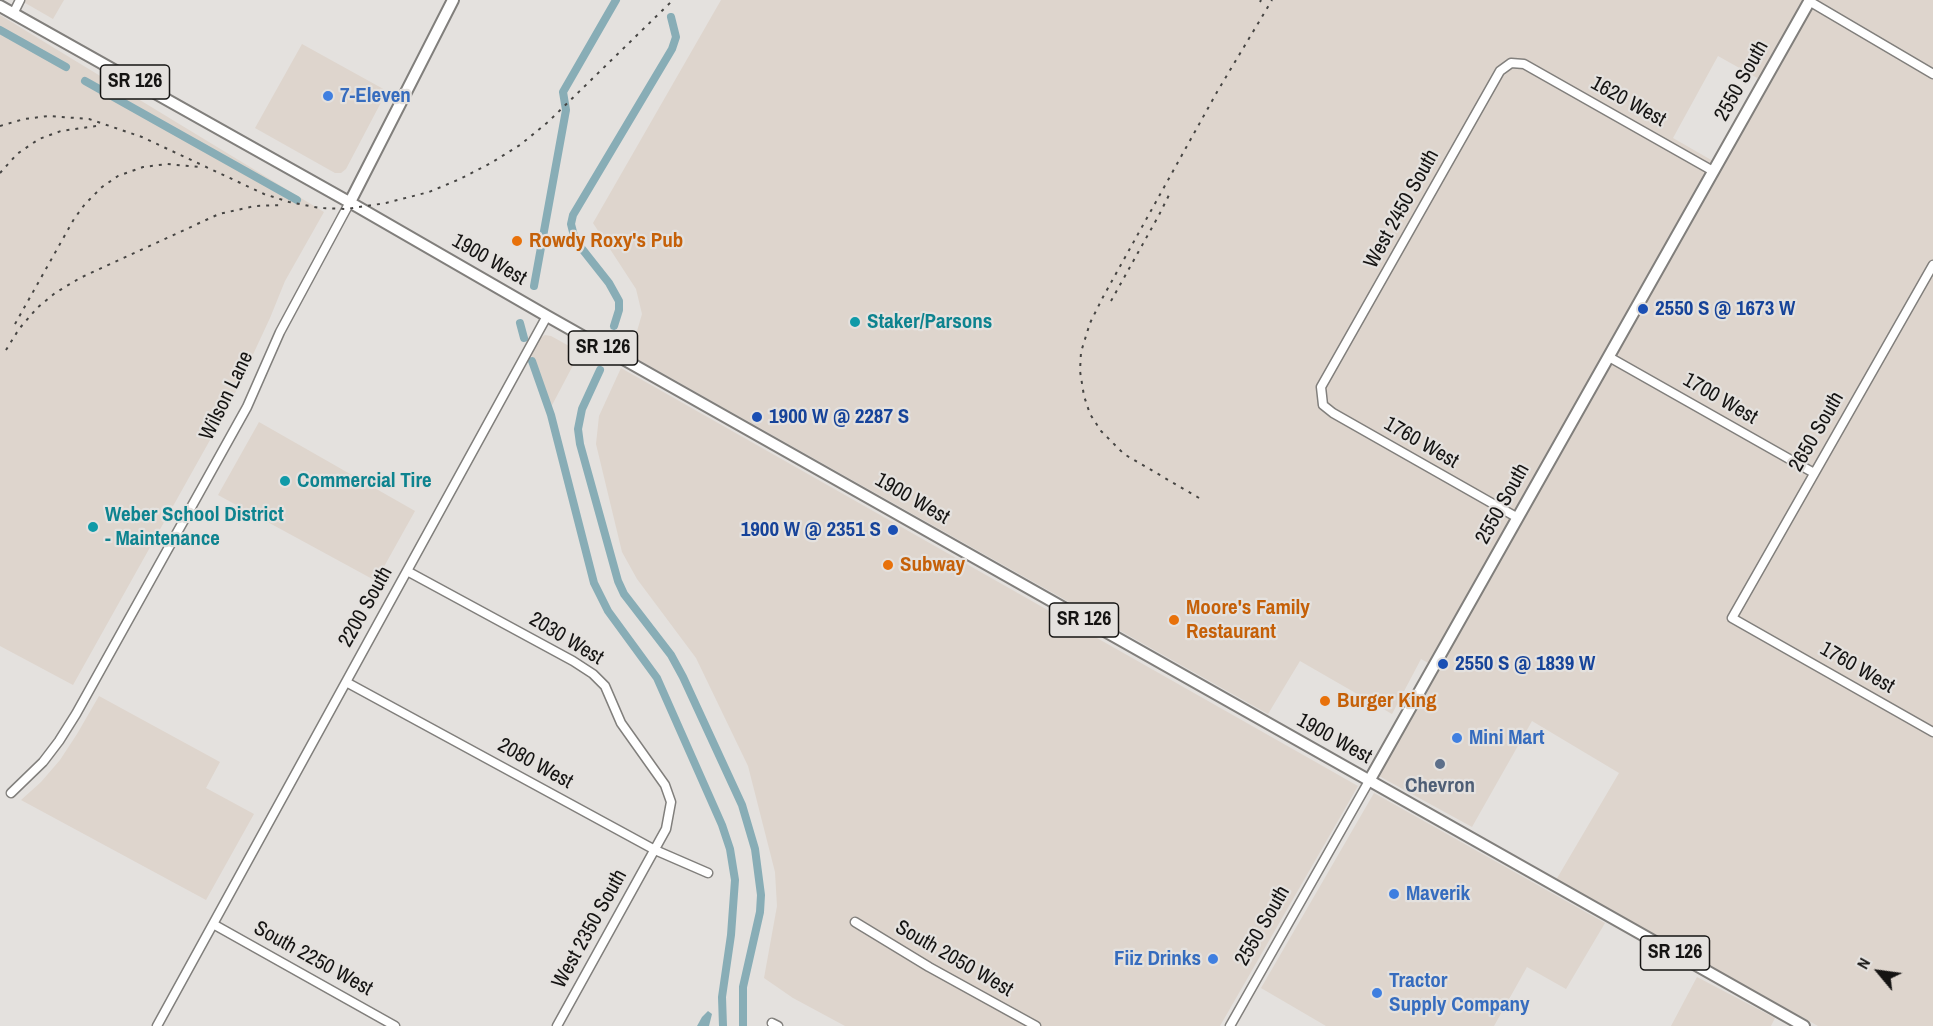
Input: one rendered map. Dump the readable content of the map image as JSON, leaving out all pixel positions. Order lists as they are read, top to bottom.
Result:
{
  "streets": {
    "main road": [
      "2550 South",
      "SR 126",
      "1900 West",
      "Wilson Lane"
    ],
    "street": [
      "1620 West",
      "West 2450 South",
      "1700 West",
      "2650 South",
      "1760 West",
      "2200 South",
      "2030 West",
      "2080 West",
      "West 2350 South",
      "South 2250 West",
      "South 2050 West"
    ]
  },
  "crossings": [
    ["2550 South", "1620 West"],
    ["2550 South", "1900 West"],
    ["2550 South", "1700 West"],
    ["2550 South", "1760 West"],
    ["1620 West", "West 2450 South"],
    ["West 2450 South", "1760 West"],
    ["1900 West", "Wilson Lane"],
    ["1900 West", "2200 South"],
    ["1700 West", "2650 South"],
    ["2650 South", "1760 West"],
    ["2200 South", "2030 West"],
    ["2200 South", "2080 West"],
    ["2200 South", "South 2250 West"],
    ["2030 West", "2080 West"],
    ["2030 West", "West 2350 South"],
    ["2080 West", "West 2350 South"]
  ],
  "places": [
    "7-Eleven",
    "Rowdy Roxy's Pub",
    "2550 S @ 1673 W",
    "Staker/Parsons",
    "1900 W @ 2287 S",
    "Commercial Tire",
    "Weber School District - Maintenance",
    "1900 W @ 2351 S",
    "Subway",
    "Moore's Family Restaurant",
    "2550 S @ 1839 W",
    "Burger King",
    "Mini Mart",
    "Chevron",
    "Maverik",
    "Fiiz Drinks",
    "Tractor Supply Company"
  ],
  "north": "top left"
}
